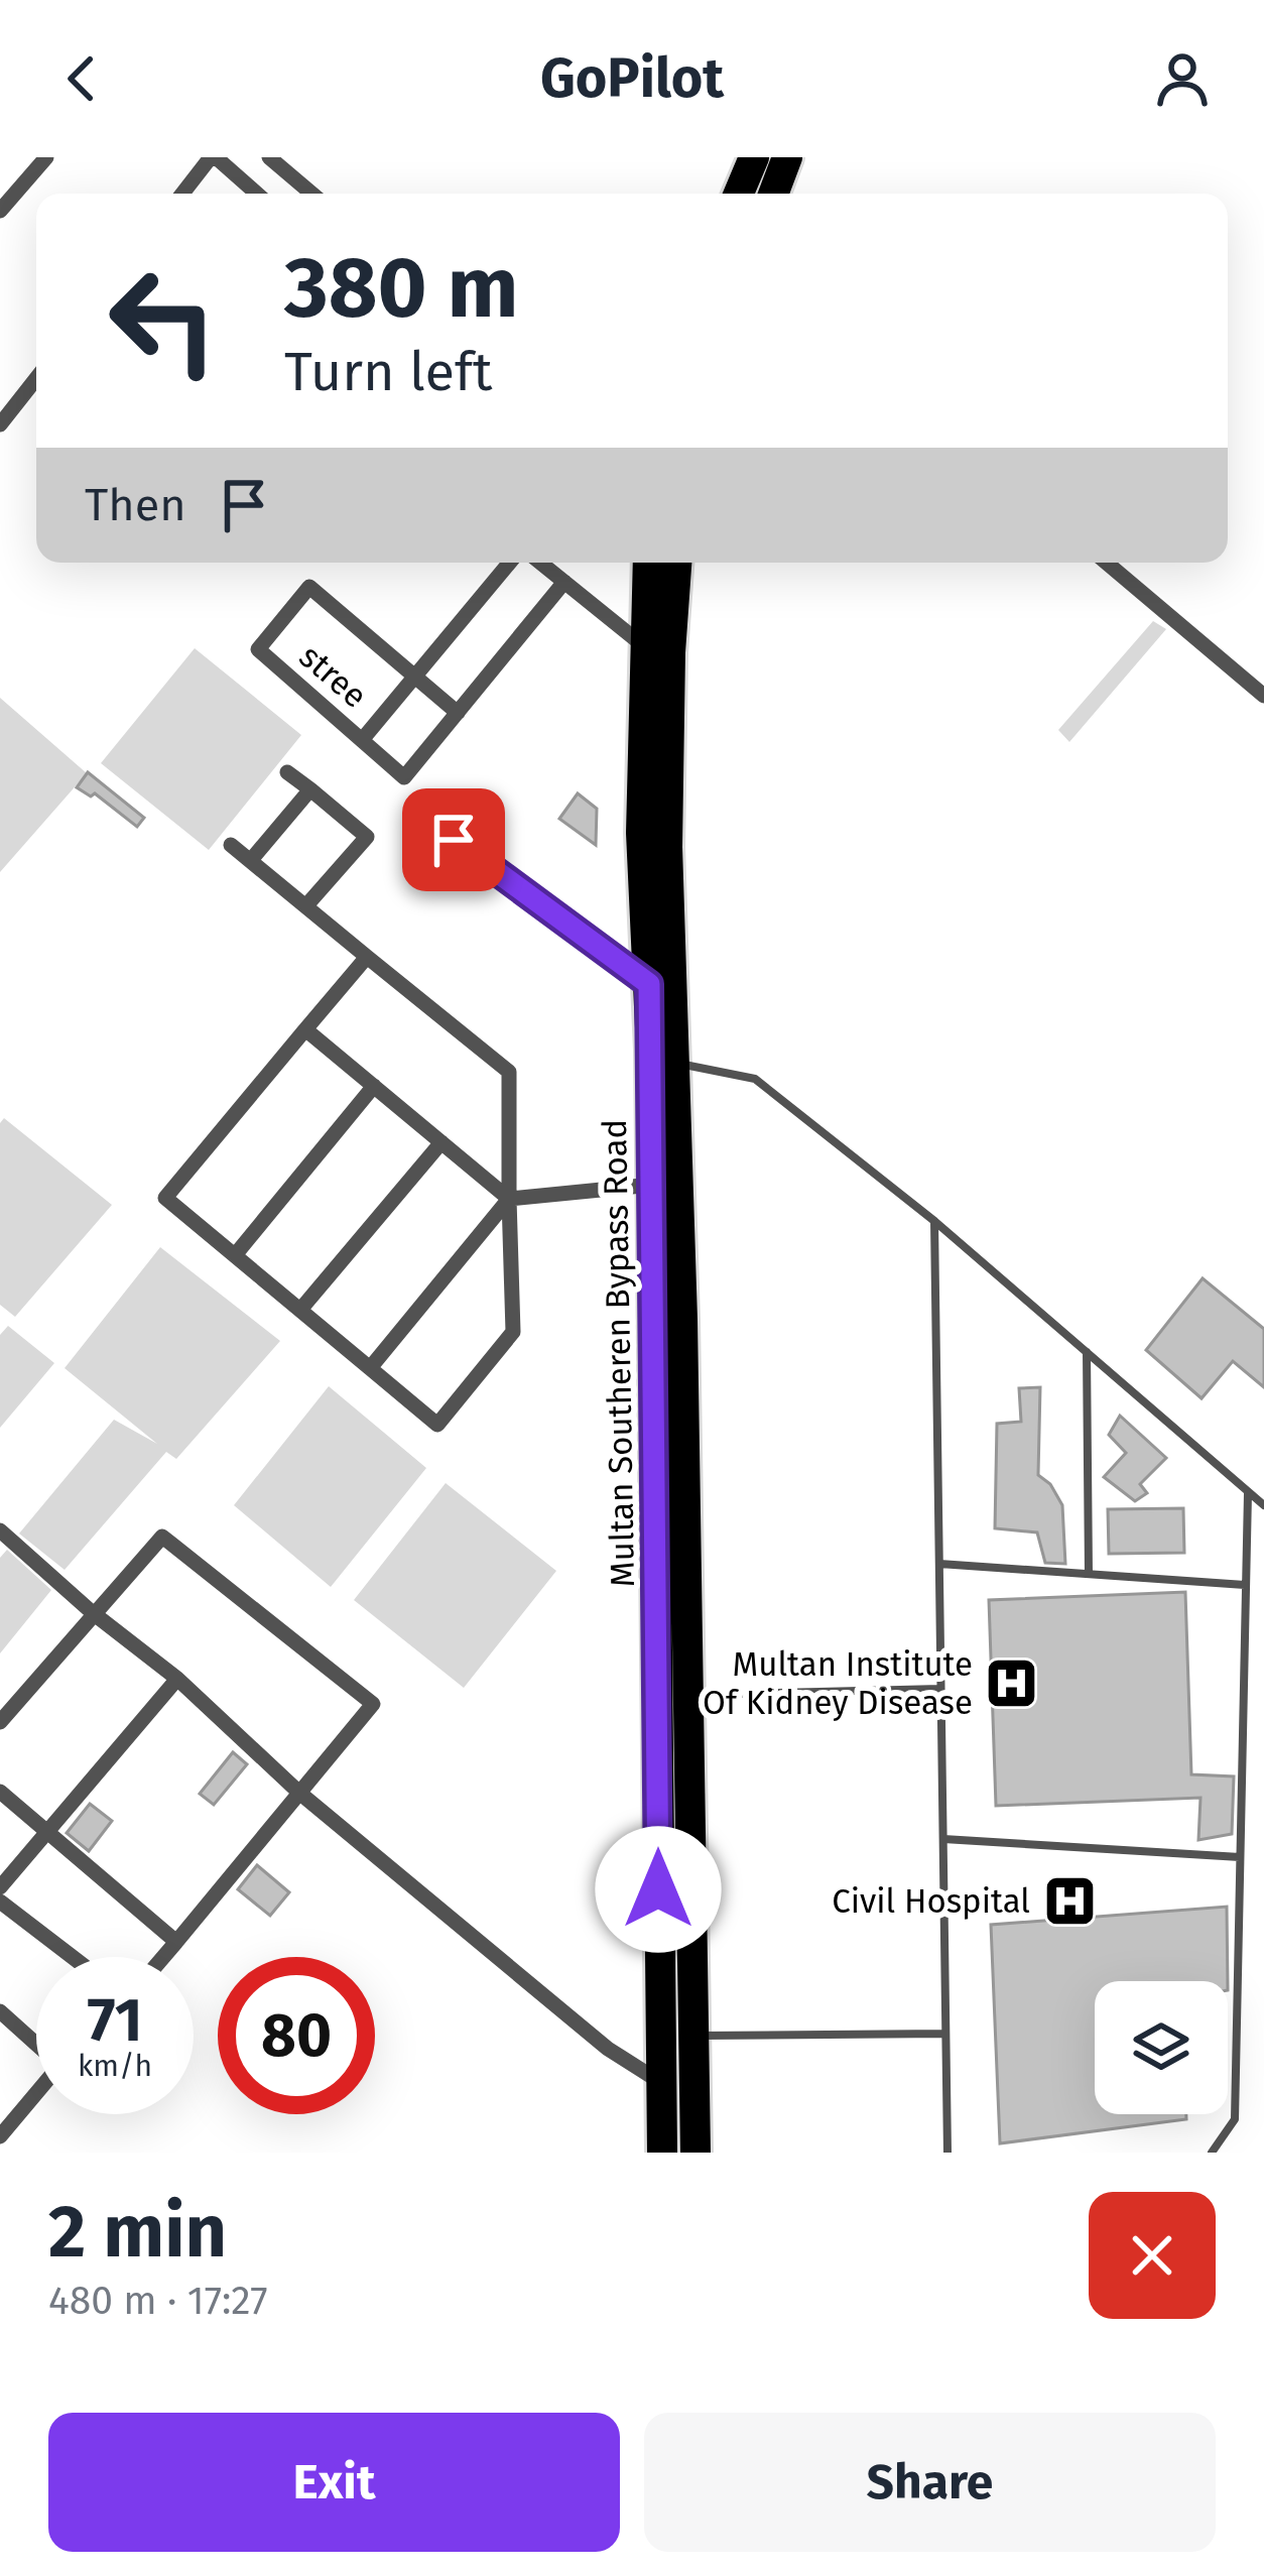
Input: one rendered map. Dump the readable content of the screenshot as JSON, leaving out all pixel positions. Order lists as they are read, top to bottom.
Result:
{
  "streets": {
    "highway": ["Multan Southeren Bypass Road"],
    "street": ["stree"]
  },
  "places": {
    "hospital": ["Multan Institute Of Kidney Disease", "Civil Hospital"]
  },
  "page": {
    "header": "GoPilot",
    "turn": ["380 m", "Turn left"],
    "then": "Then",
    "speed": "71 km/h",
    "limit": "80",
    "heading": ["2 min", "480 m · 17:27"],
    "buttons": ["Exit", "Share"]
  }
}
